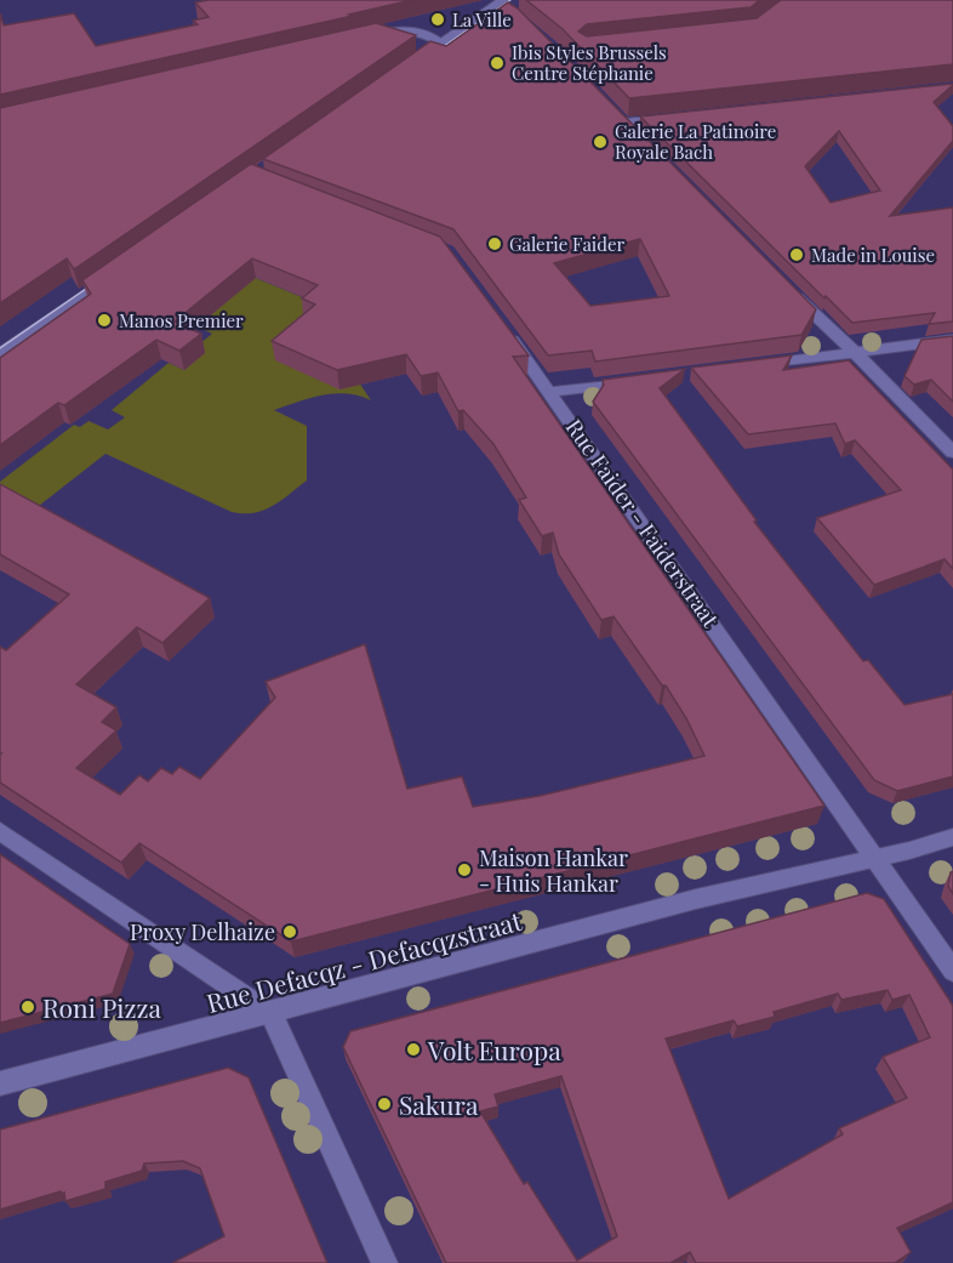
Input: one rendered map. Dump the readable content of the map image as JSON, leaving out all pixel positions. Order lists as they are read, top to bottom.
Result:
{
  "streets": {
    "street": ["Rue Faider - Faiderstraat", "Rue Defacqz - Defacqzstraat"]
  },
  "crossings": [
    ["Rue Faider - Faiderstraat", "Rue Defacqz - Defacqzstraat"]
  ],
  "places": [
    "La Ville",
    "Ibis Styles Brussels Centre Stéphanie",
    "Galerie La Patinoire Royale Bach",
    "Galerie Faider",
    "Made in Louise",
    "Manos Premier",
    "Maison Hankar - Huis Hankar",
    "Proxy Delhaize",
    "Roni Pizza",
    "Volt Europa",
    "Sakura"
  ]
}
